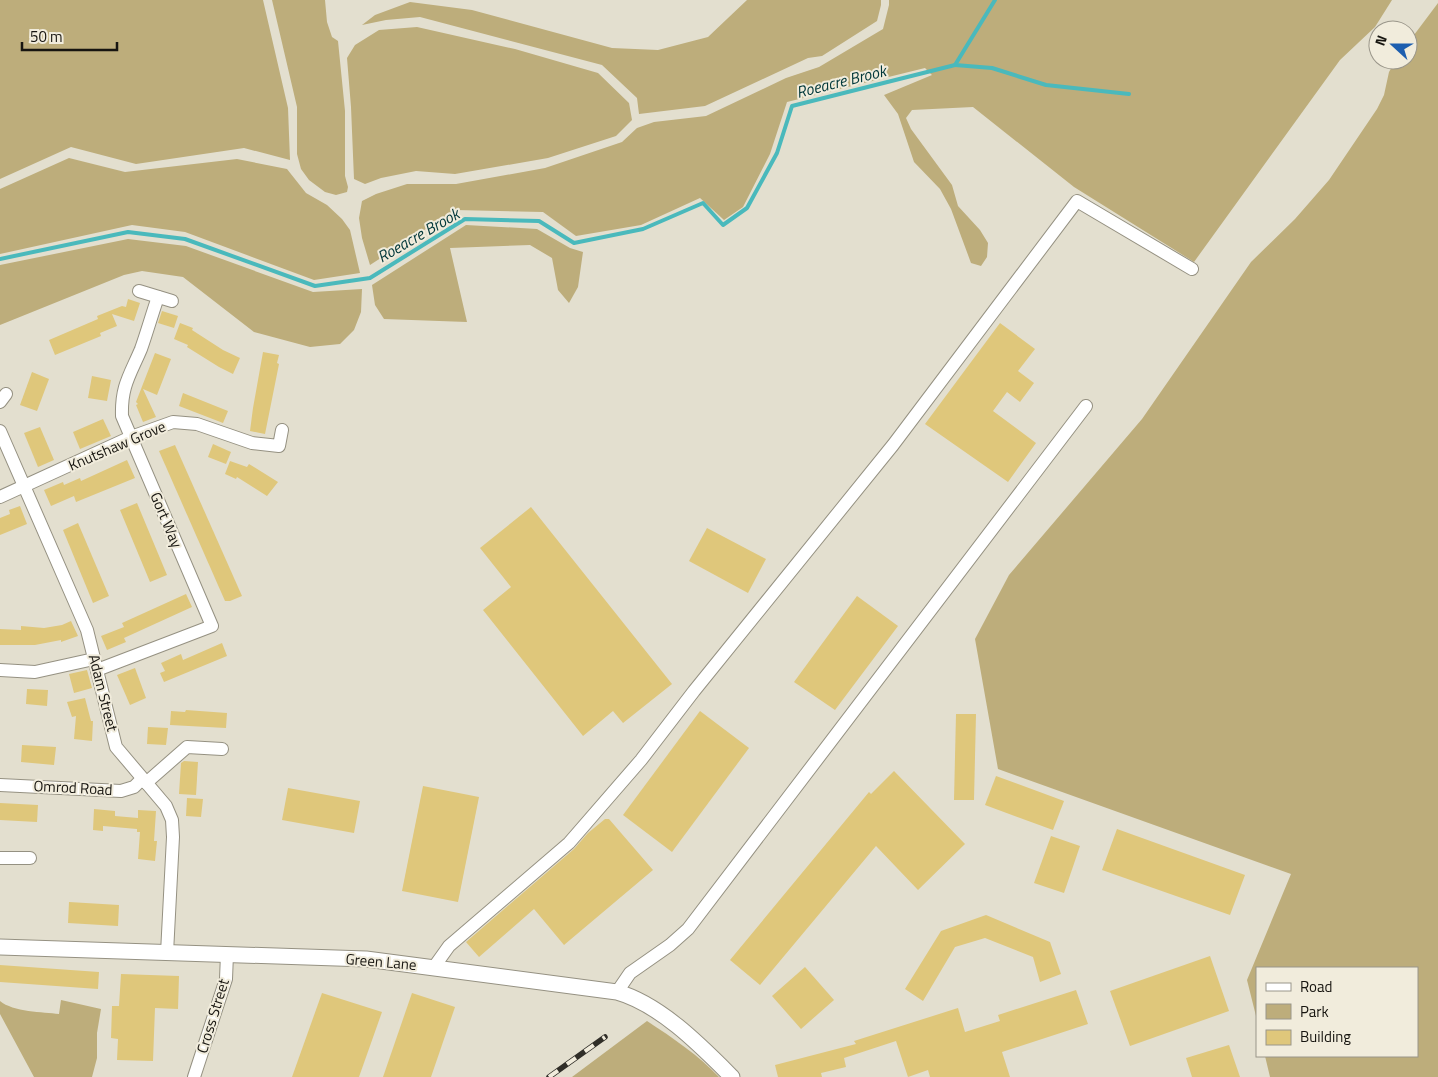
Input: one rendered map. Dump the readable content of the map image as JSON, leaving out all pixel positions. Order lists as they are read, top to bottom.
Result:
{
  "streets": {
    "street": [
      "Knutshaw Grove",
      "Gort Way",
      "Adam Street",
      "Omrod Road",
      "Green Lane",
      "Cross Street"
    ]
  },
  "crossings": [
    ["Knutshaw Grove", "Gort Way"],
    ["Knutshaw Grove", "Adam Street"],
    ["Gort Way", "Adam Street"],
    ["Adam Street", "Omrod Road"],
    ["Adam Street", "Green Lane"],
    ["Green Lane", "Cross Street"]
  ],
  "water": ["Roeacre Brook"],
  "legend": ["Road", "Park", "Building"],
  "scale_bar": "50 m",
  "north": "left"
}
